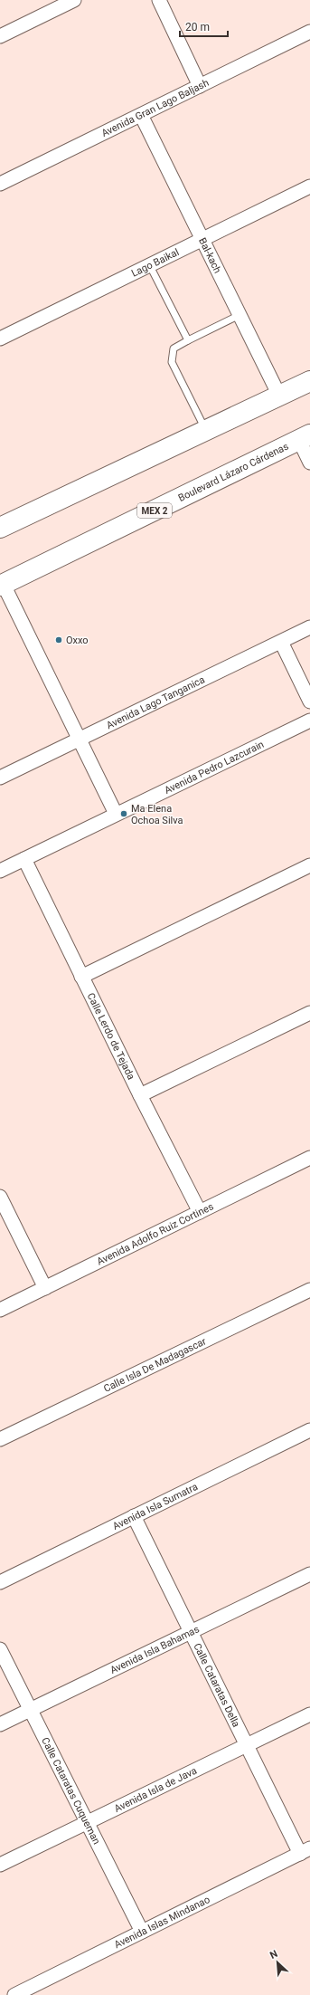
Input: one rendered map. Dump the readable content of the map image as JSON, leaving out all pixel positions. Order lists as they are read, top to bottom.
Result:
{
  "streets": {
    "highway": ["Boulevard Lázaro Cárdenas", "MEX 2"],
    "street": [
      "Avenida Gran Lago Baljash",
      "Bal-kach",
      "Lago Baikal",
      "Avenida Lago Tanganica",
      "Avenida Pedro Lazcurain",
      "Calle Lerdo de Tejada",
      "Avenida Adolfo Ruiz Cortines",
      "Calle Isla De Madagascar",
      "Avenida Isla Sumatra",
      "Avenida Isla Bahamas",
      "Calle Cataratas Della",
      "Avenida Isla de Java",
      "Calle Cataratas Cuqueman",
      "Avenida Islas Mindanao"
    ]
  },
  "crossings": [
    ["Avenida Gran Lago Baljash", "Bal-kach"],
    ["Bal-kach", "Lago Baikal"],
    ["Avenida Pedro Lazcurain", "Calle Lerdo de Tejada"],
    ["Calle Lerdo de Tejada", "Avenida Adolfo Ruiz Cortines"],
    ["Avenida Isla Sumatra", "Calle Cataratas Della"],
    ["Avenida Isla Bahamas", "Calle Cataratas Della"],
    ["Avenida Isla Bahamas", "Calle Cataratas Cuqueman"],
    ["Calle Cataratas Della", "Avenida Isla de Java"],
    ["Calle Cataratas Della", "Avenida Islas Mindanao"],
    ["Avenida Isla de Java", "Calle Cataratas Cuqueman"],
    ["Calle Cataratas Cuqueman", "Avenida Islas Mindanao"]
  ],
  "places": ["Oxxo", "Ma Elena Ochoa Silva"],
  "scale_bar": "20 m",
  "north": "top left"
}
